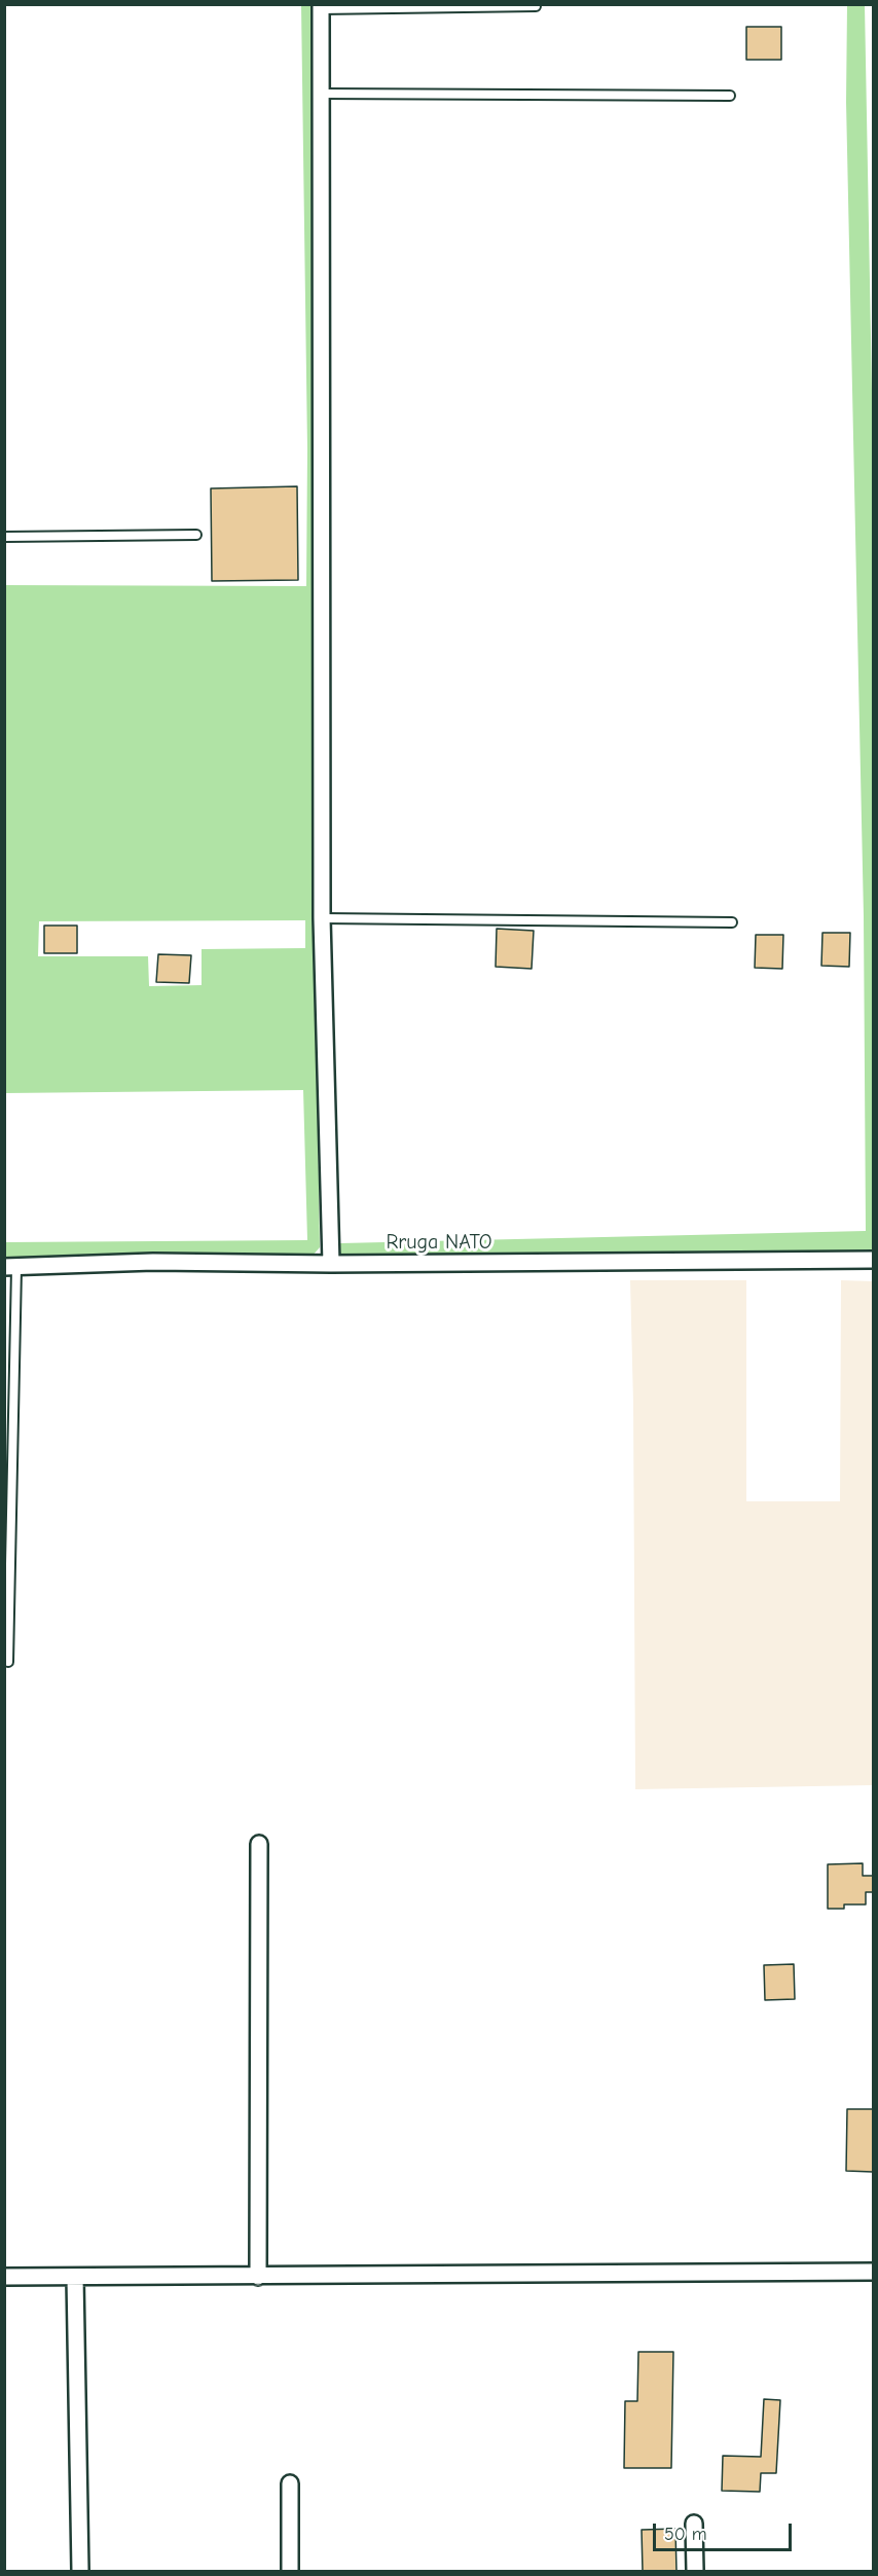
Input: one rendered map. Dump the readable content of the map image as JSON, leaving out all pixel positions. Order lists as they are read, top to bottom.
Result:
{
  "streets": {
    "street": ["Rruga NATO"]
  },
  "scale_bar": "50 m"
}
